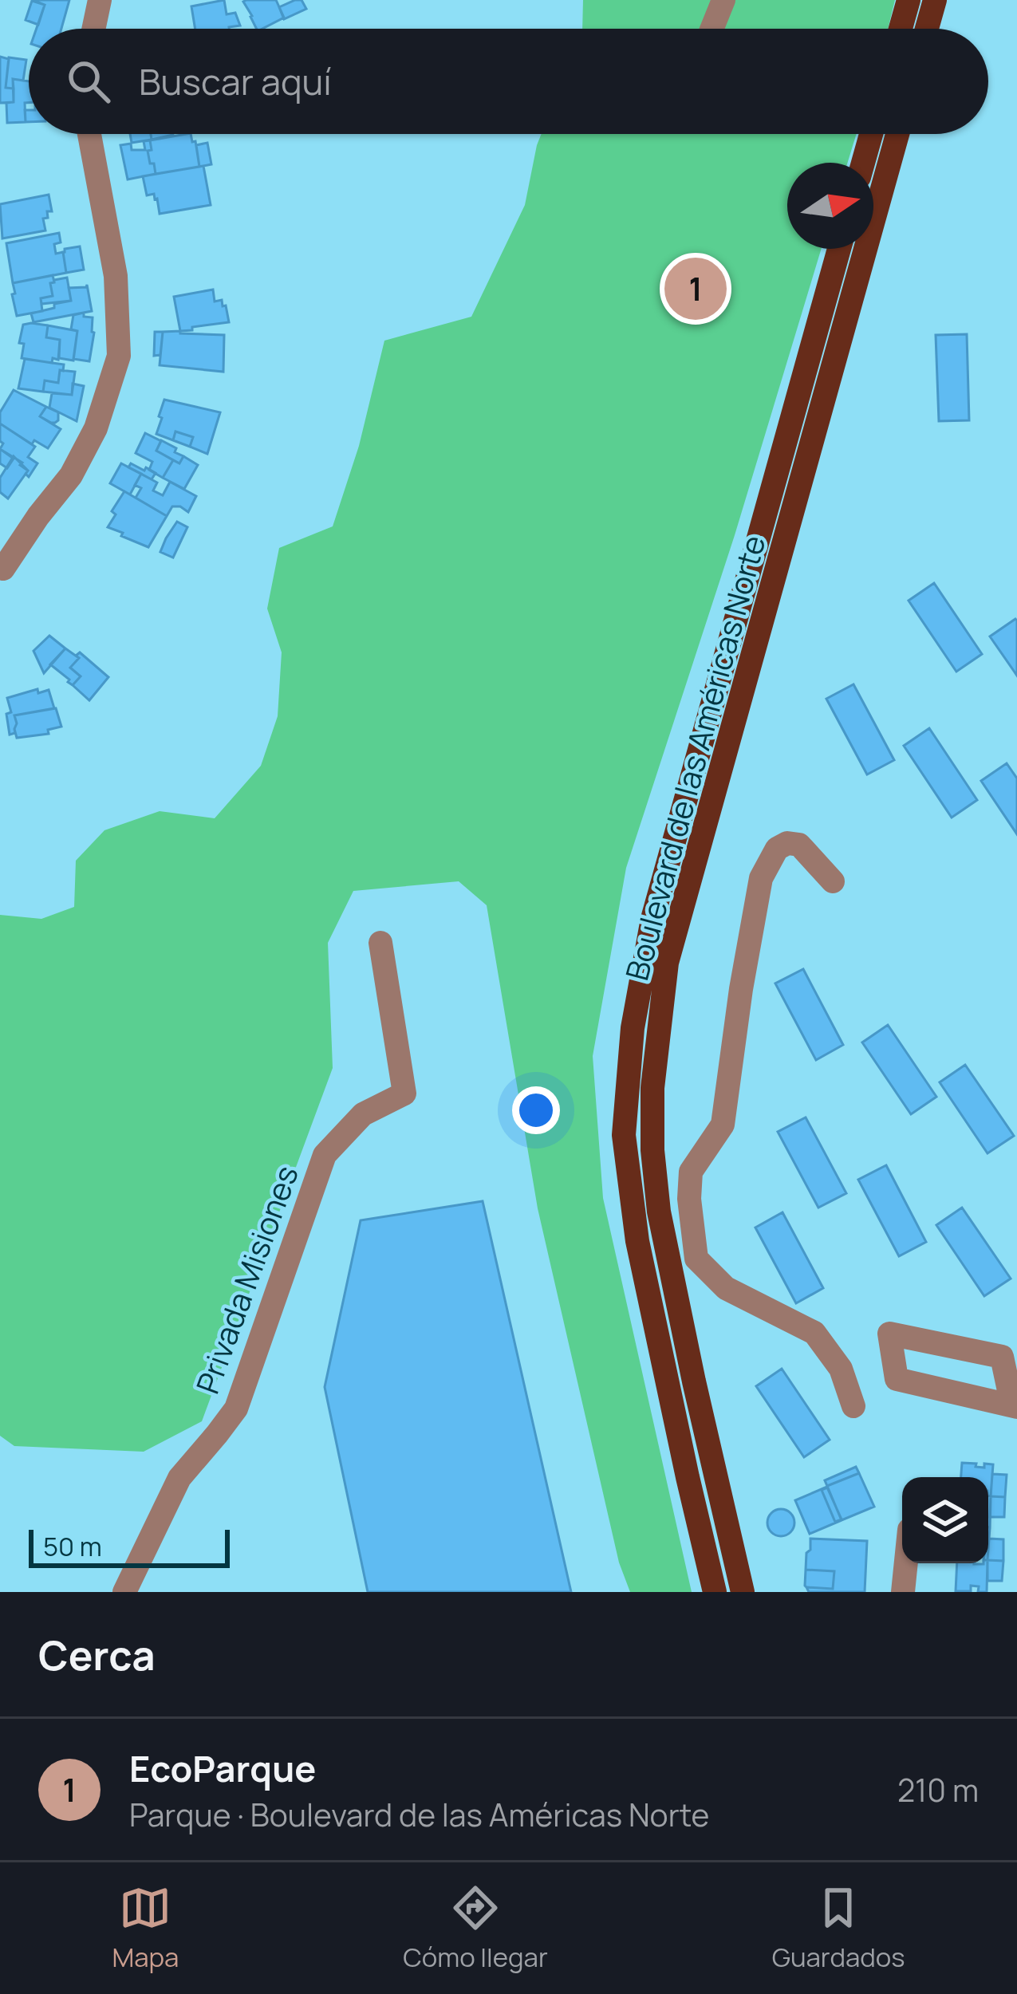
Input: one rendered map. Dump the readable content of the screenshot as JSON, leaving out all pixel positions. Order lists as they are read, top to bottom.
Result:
{
  "streets": {
    "main road": ["Boulevard de las Américas Norte"],
    "street": ["Privada Misiones"]
  },
  "scale_bar": "50 m",
  "north": "right",
  "page": {
    "search": "Buscar aquí",
    "pins": "1",
    "scale": "50 m",
    "heading": "Cerca",
    "list": [
      {
        "mark": "1",
        "name": "EcoParque",
        "note": "Parque · Boulevard de las Américas Norte",
        "value": "210 m"
      }
    ],
    "nav": ["Mapa", "Cómo llegar", "Guardados"]
  }
}
